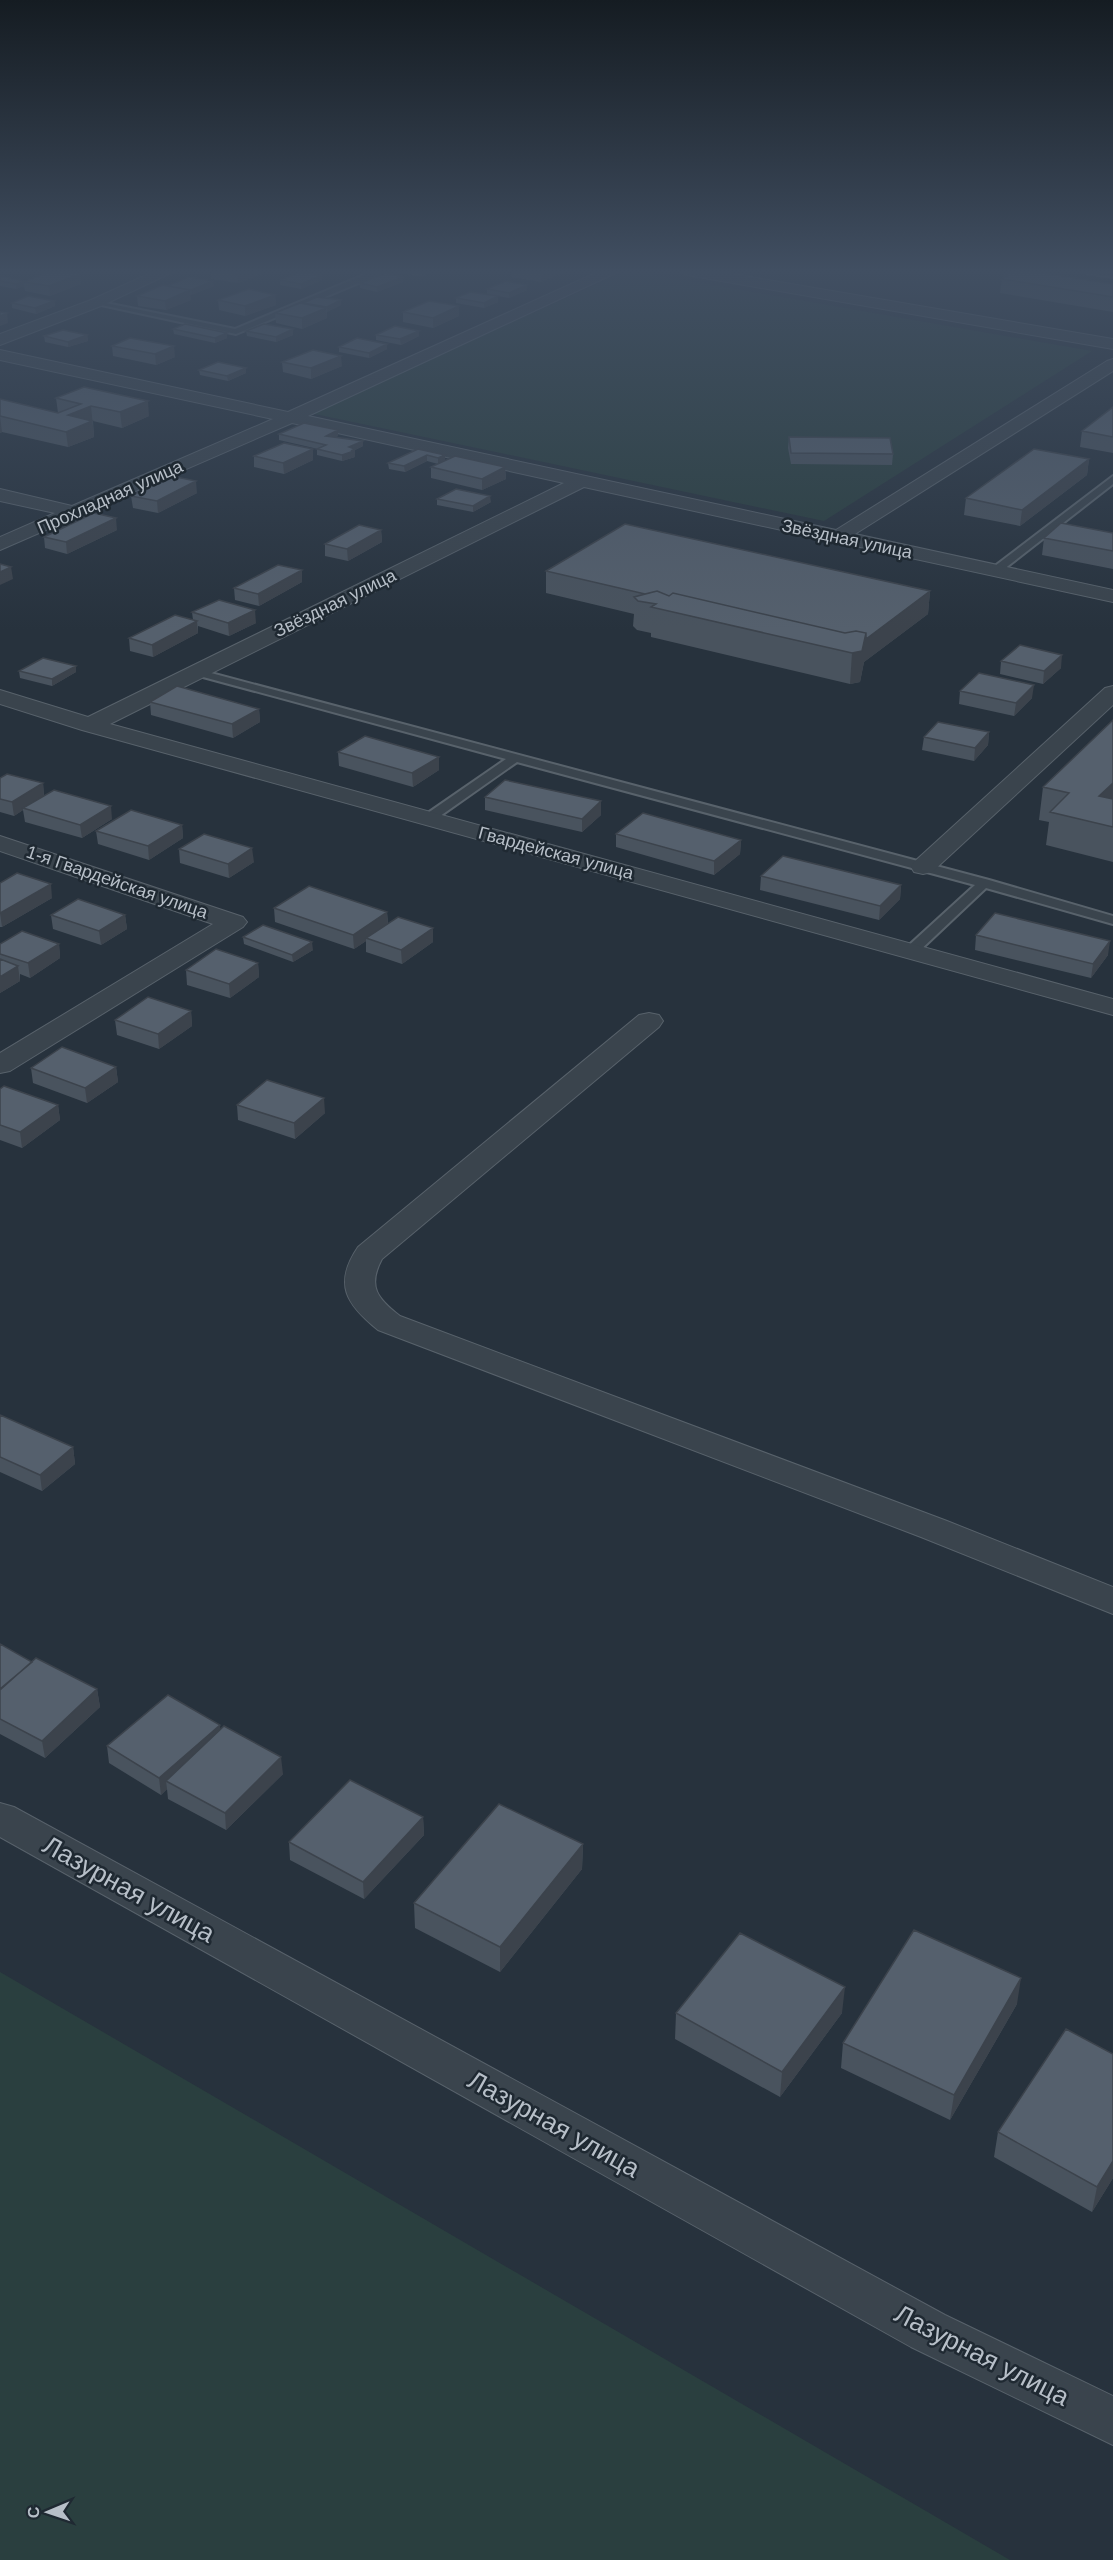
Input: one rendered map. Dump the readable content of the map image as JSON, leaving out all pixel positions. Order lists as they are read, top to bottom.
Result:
{
  "streets": {
    "street": [
      "Прохладная улица",
      "Звёздная улица",
      "Гвардейская улица",
      "1-я Гвардейская улица",
      "Лазурная улица"
    ]
  },
  "crossings": [
    ["Прохладная улица", "Звёздная улица"],
    ["Звёздная улица", "Гвардейская улица"]
  ],
  "north": "left"
}
